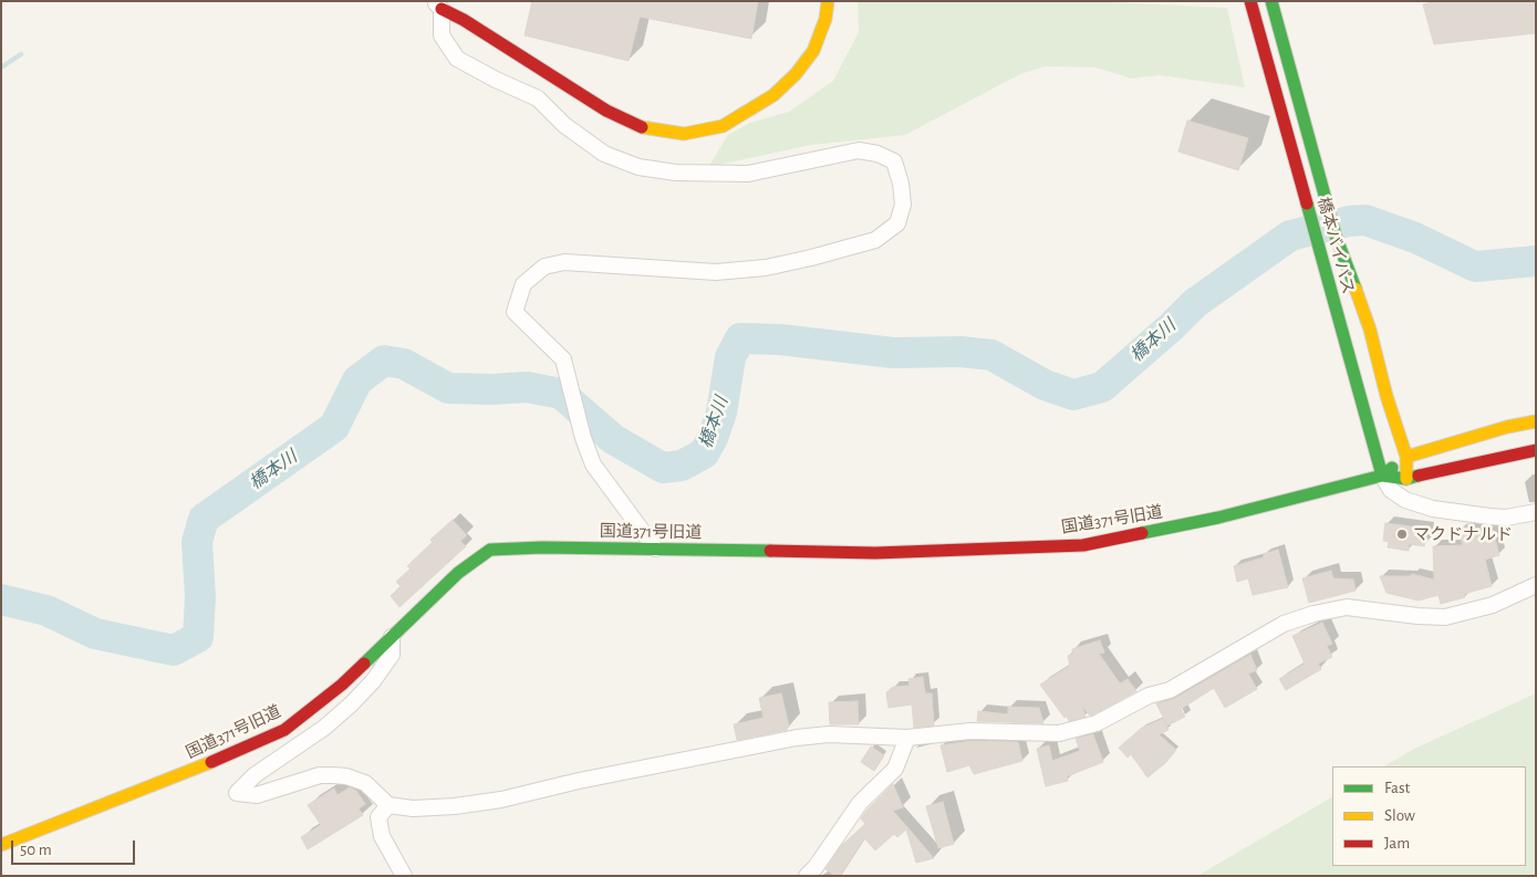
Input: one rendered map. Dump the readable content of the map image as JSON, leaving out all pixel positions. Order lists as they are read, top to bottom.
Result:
{
  "streets": {
    "main road": ["橋本バイパス", "国道371号旧道"]
  },
  "crossings": [
    ["橋本バイパス", "国道371号旧道"]
  ],
  "water": ["橋本川"],
  "places": ["マクドナルド"],
  "legend": ["Fast", "Slow", "Jam"],
  "scale_bar": "50 m"
}
